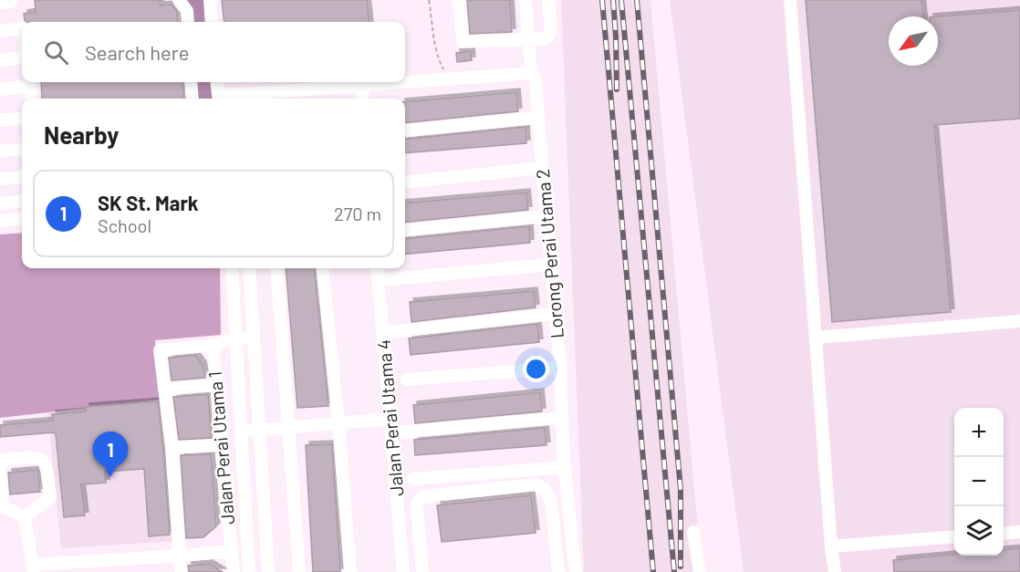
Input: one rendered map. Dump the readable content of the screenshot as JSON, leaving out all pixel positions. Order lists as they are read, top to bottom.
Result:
{
  "streets": {
    "street": ["Lorong Perai Utama 2", "Jalan Perai Utama 4", "Jalan Perai Utama 1"]
  },
  "north": "bottom left",
  "page": {
    "search": "Search here",
    "heading": "Nearby",
    "list": [
      {
        "mark": "1",
        "name": "SK St. Mark",
        "note": "School",
        "value": "270 m"
      }
    ],
    "map_buttons": ["+", "−"],
    "pins": "1"
  }
}
